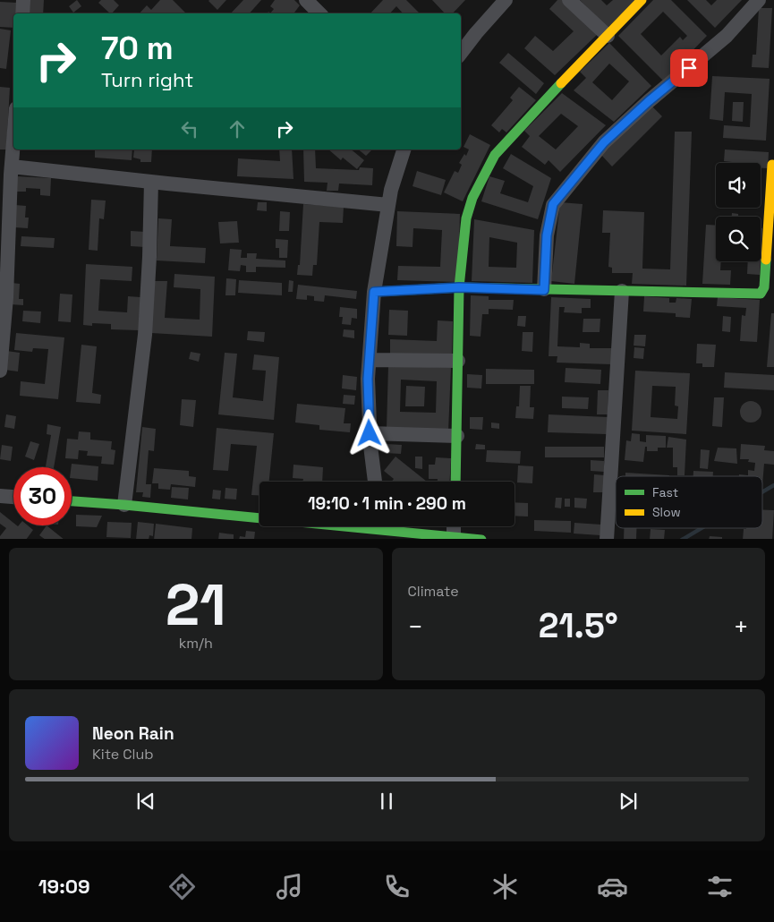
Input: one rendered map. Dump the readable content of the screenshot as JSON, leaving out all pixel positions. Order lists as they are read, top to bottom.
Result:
{
  "legend": ["Fast", "Slow"],
  "page": {
    "turn": ["70 m", "Turn right"],
    "limit": "30",
    "trip": "19:10 · 1 min · 290 m",
    "tile": [
      ["21", "km/h"],
      "Climate"
    ],
    "heat": ["−", "21.5°", "+"],
    "song": ["Neon Rain", "Kite Club"],
    "tabs": "19:09"
  }
}
